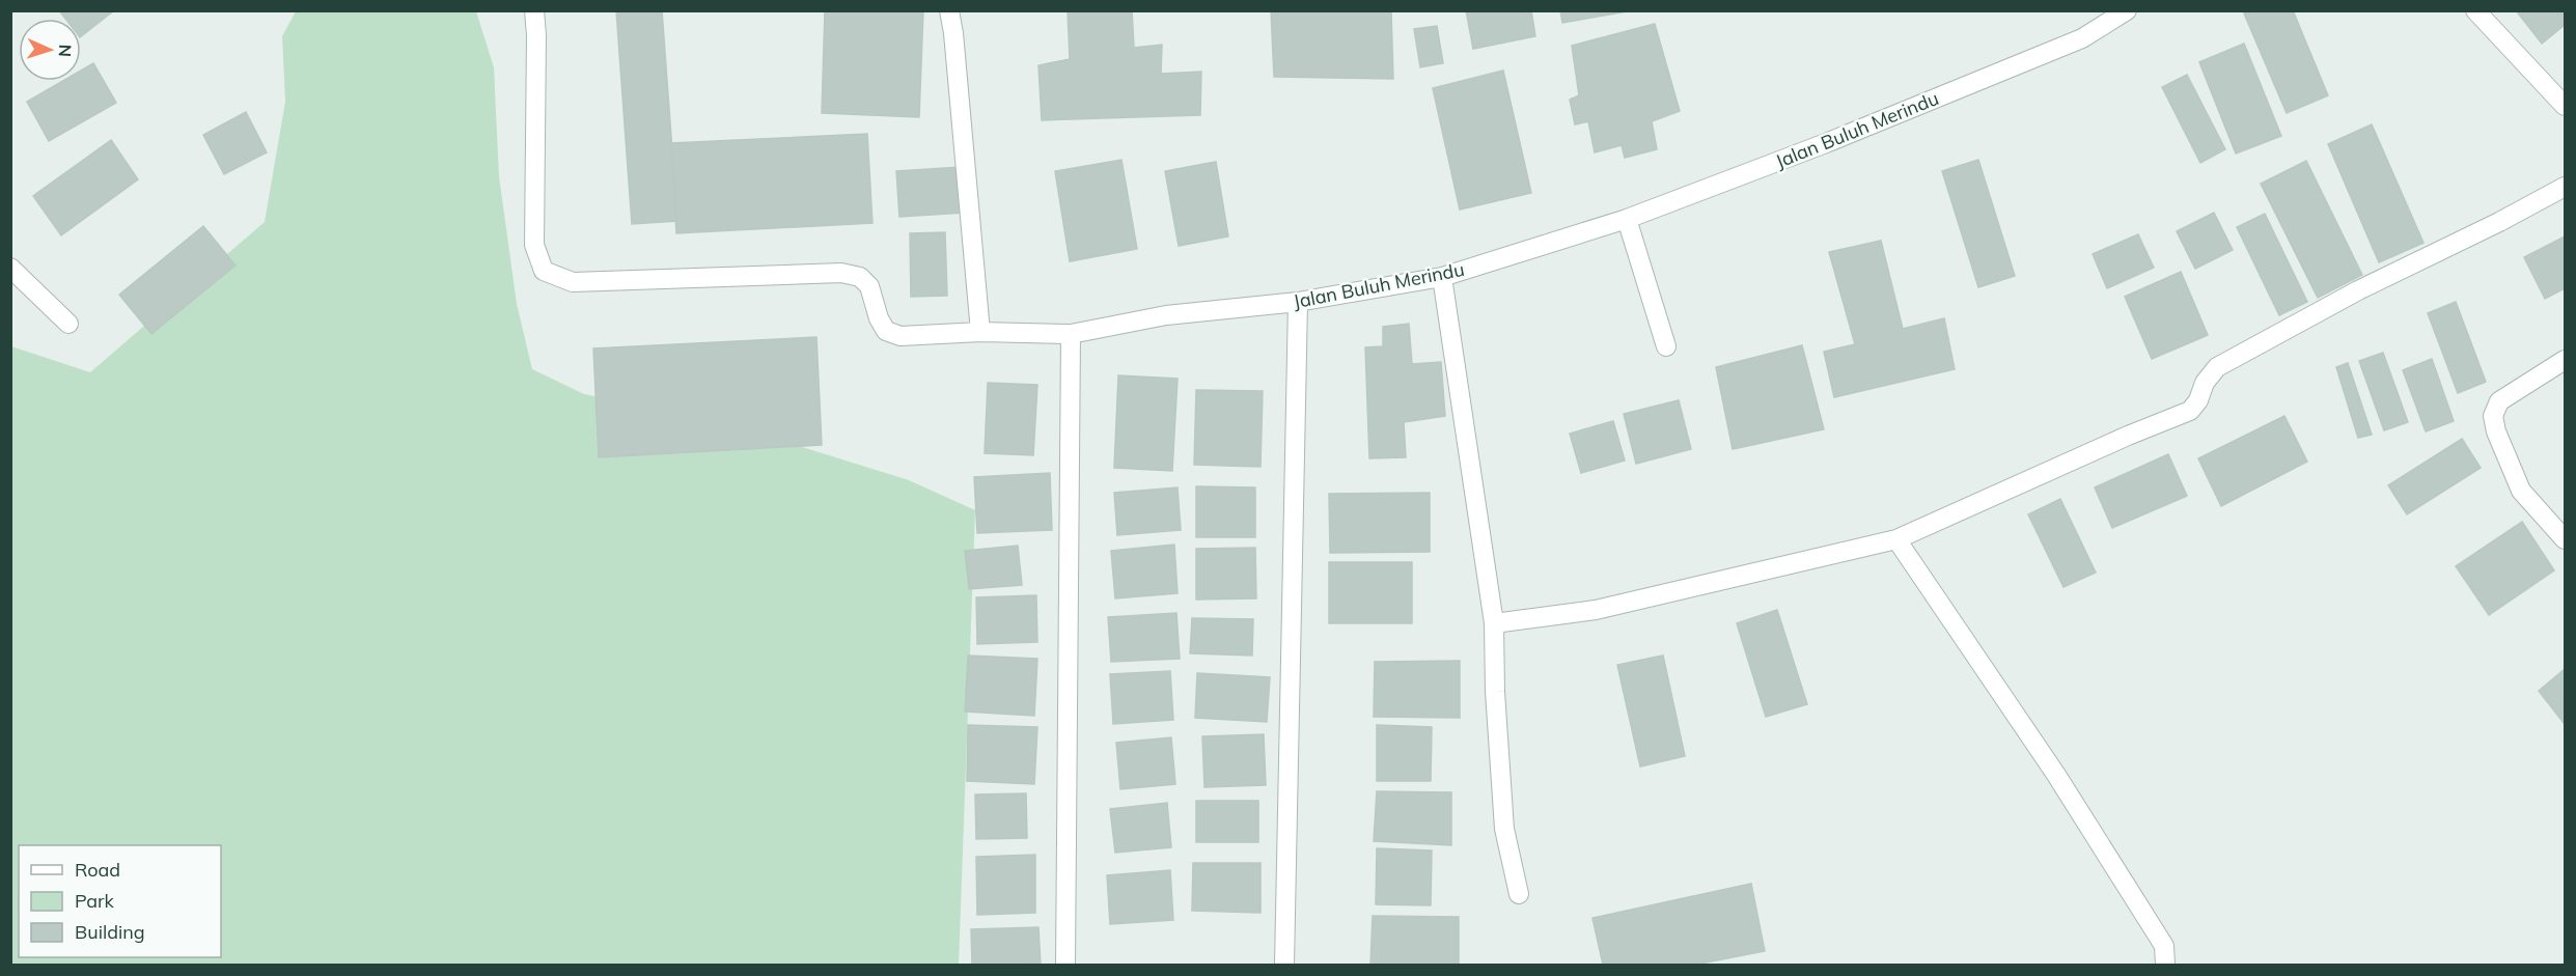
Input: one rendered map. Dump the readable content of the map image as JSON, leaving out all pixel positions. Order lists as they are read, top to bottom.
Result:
{
  "streets": {
    "street": ["Jalan Buluh Merindu"]
  },
  "legend": ["Road", "Park", "Building"],
  "north": "right"
}
